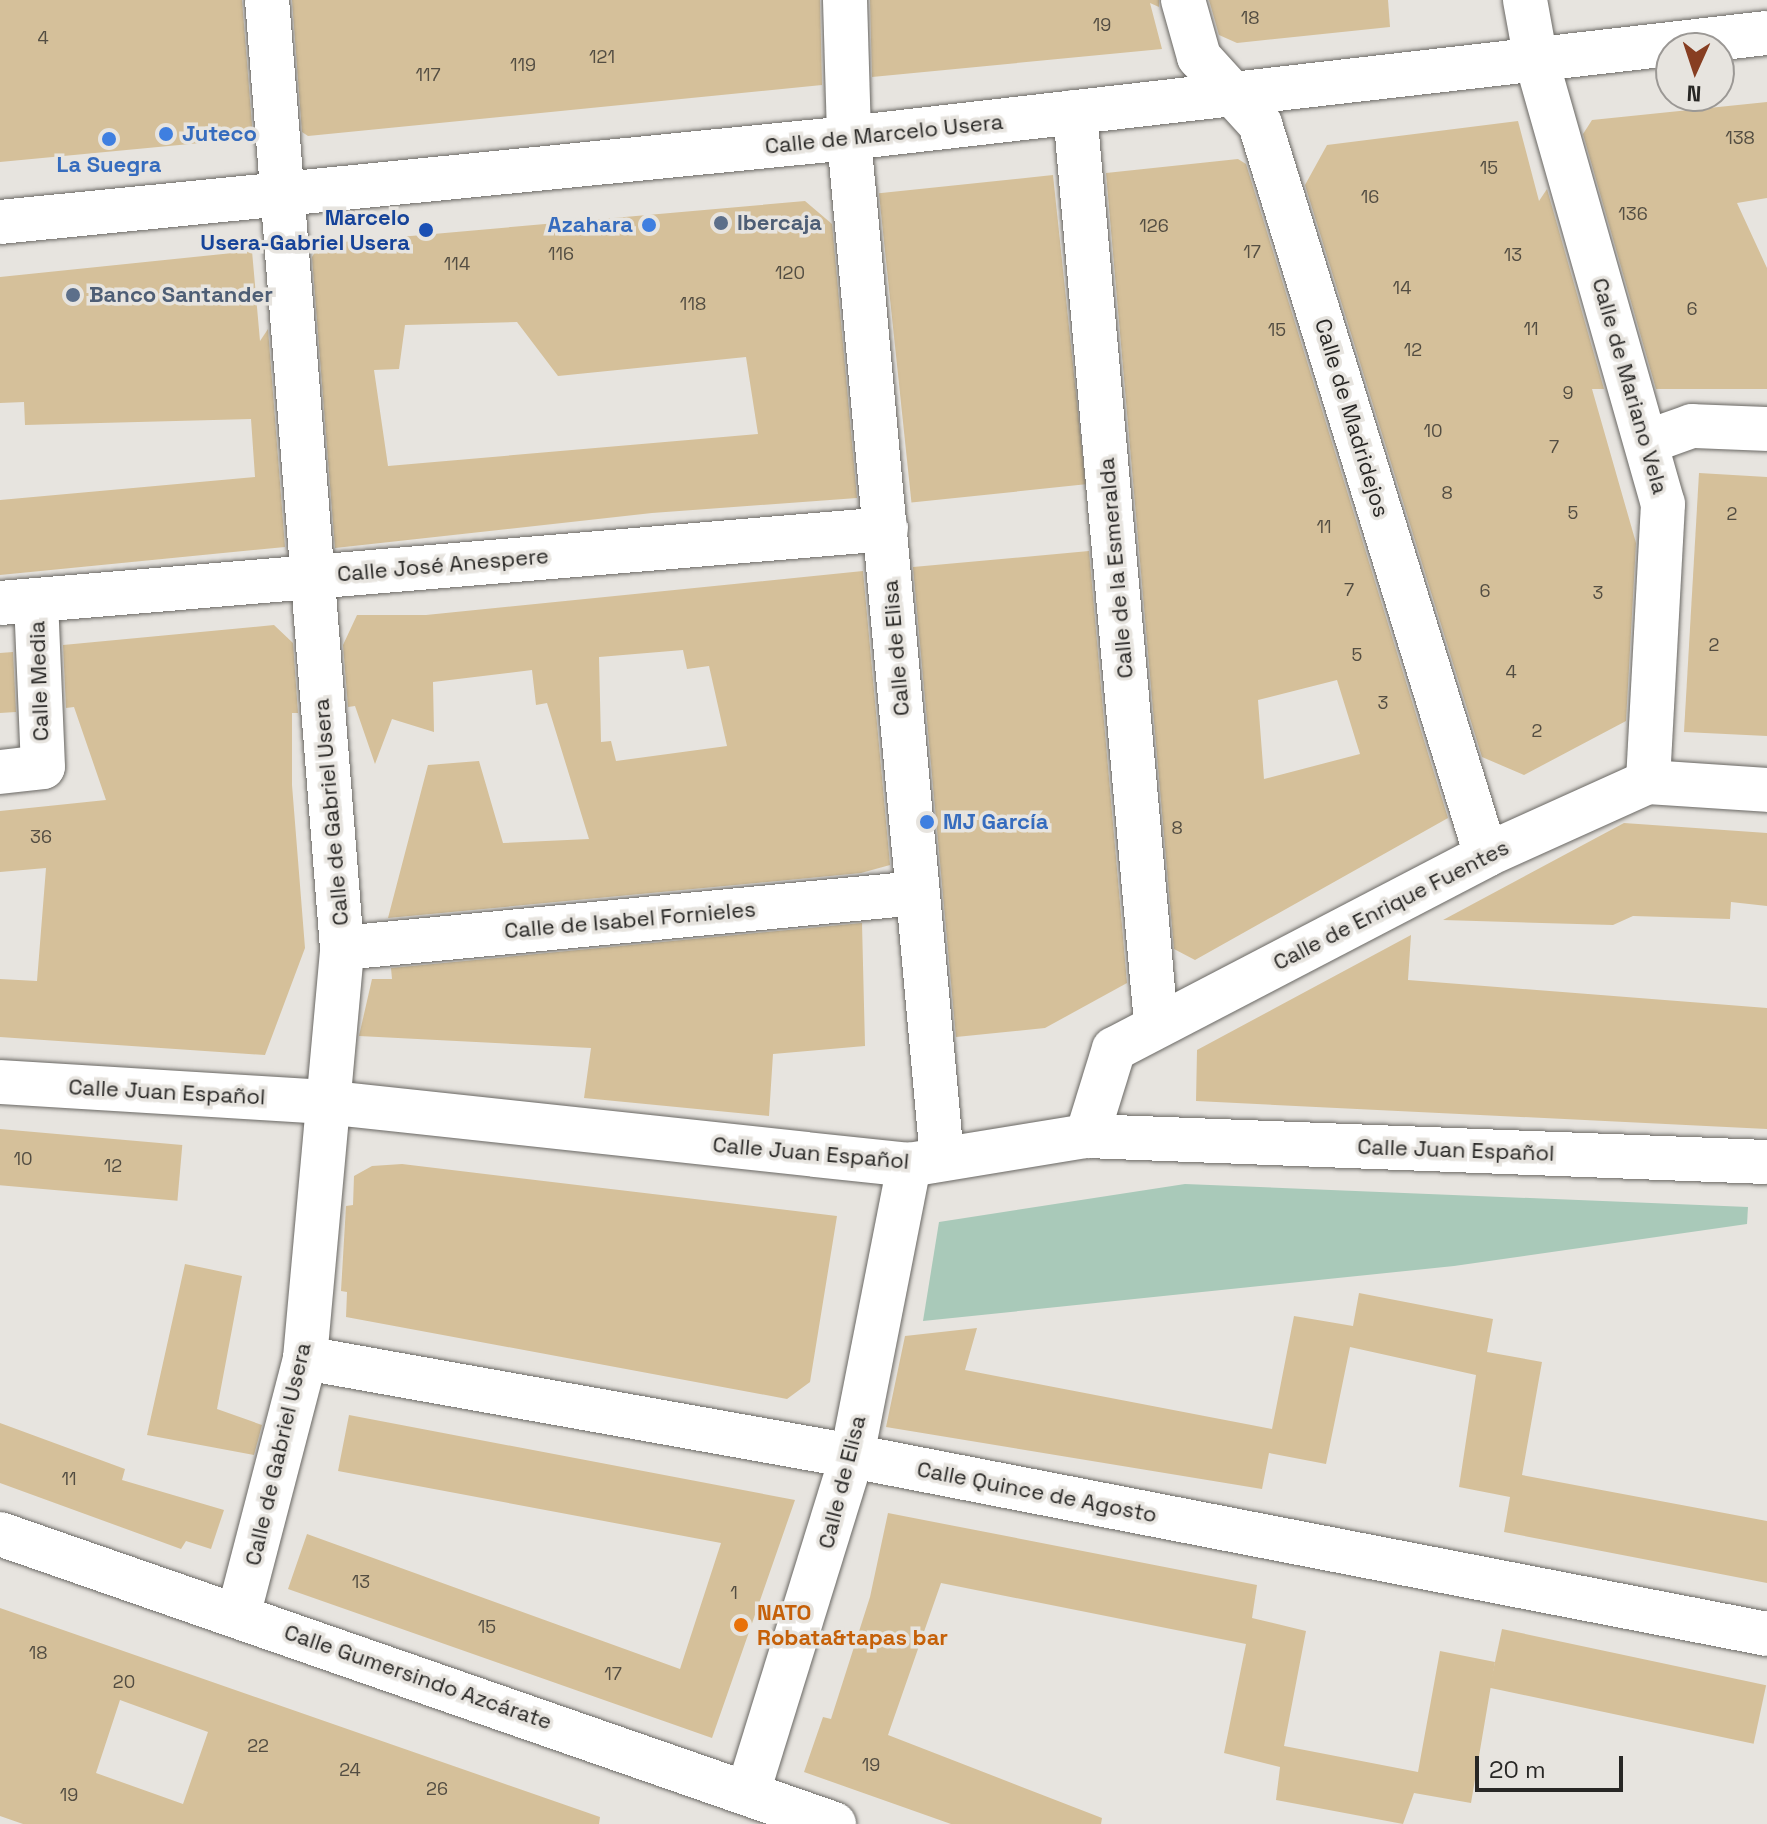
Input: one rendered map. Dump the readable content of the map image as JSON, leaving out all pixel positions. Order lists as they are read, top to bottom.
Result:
{
  "streets": {
    "street": [
      "Calle de Marcelo Usera",
      "Calle de Mariano Vela",
      "Calle de Madridejos",
      "Calle José Anespere",
      "Calle de la Esmeralda",
      "Calle de Elisa",
      "Calle Media",
      "Calle de Gabriel Usera",
      "Calle de Enrique Fuentes",
      "Calle de Isabel Fornieles",
      "Calle Juan Español",
      "Calle Quince de Agosto",
      "Calle Gumersindo Azcárate"
    ]
  },
  "crossings": [
    ["Calle de Marcelo Usera", "Calle de Mariano Vela"],
    ["Calle de Marcelo Usera", "Calle de Madridejos"],
    ["Calle de Marcelo Usera", "Calle de la Esmeralda"],
    ["Calle de Marcelo Usera", "Calle de Elisa"],
    ["Calle de Marcelo Usera", "Calle de Gabriel Usera"],
    ["Calle de Mariano Vela", "Calle de Enrique Fuentes"],
    ["Calle de Madridejos", "Calle de Enrique Fuentes"],
    ["Calle José Anespere", "Calle de Elisa"],
    ["Calle José Anespere", "Calle Media"],
    ["Calle José Anespere", "Calle de Gabriel Usera"],
    ["Calle de la Esmeralda", "Calle de Enrique Fuentes"],
    ["Calle de Elisa", "Calle de Isabel Fornieles"],
    ["Calle de Elisa", "Calle Juan Español"],
    ["Calle de Elisa", "Calle Quince de Agosto"],
    ["Calle de Elisa", "Calle Gumersindo Azcárate"],
    ["Calle de Gabriel Usera", "Calle de Isabel Fornieles"],
    ["Calle de Gabriel Usera", "Calle Juan Español"],
    ["Calle de Gabriel Usera", "Calle Quince de Agosto"],
    ["Calle de Gabriel Usera", "Calle Gumersindo Azcárate"],
    ["Calle de Enrique Fuentes", "Calle Juan Español"]
  ],
  "places": [
    "Juteco",
    "La Suegra",
    "Ibercaja",
    "Azahara",
    "Marcelo Usera-Gabriel Usera",
    "Banco Santander",
    "MJ García",
    "NATO Robata&tapas bar"
  ],
  "house_numbers": [
    "18",
    "19",
    "4",
    "121",
    "119",
    "117",
    "138",
    "15",
    "16",
    "136",
    "126",
    "17",
    "116",
    "13",
    "114",
    "120",
    "14",
    "118",
    "6",
    "11",
    "15",
    "12",
    "9",
    "10",
    "7",
    "8",
    "5",
    "2",
    "11",
    "7",
    "6",
    "3",
    "2",
    "5",
    "4",
    "3",
    "2",
    "8",
    "36",
    "10",
    "12",
    "11",
    "13",
    "1",
    "15",
    "18",
    "17",
    "20",
    "22",
    "19",
    "24",
    "26",
    "19"
  ],
  "scale_bar": "20 m",
  "north": "bottom"
}
